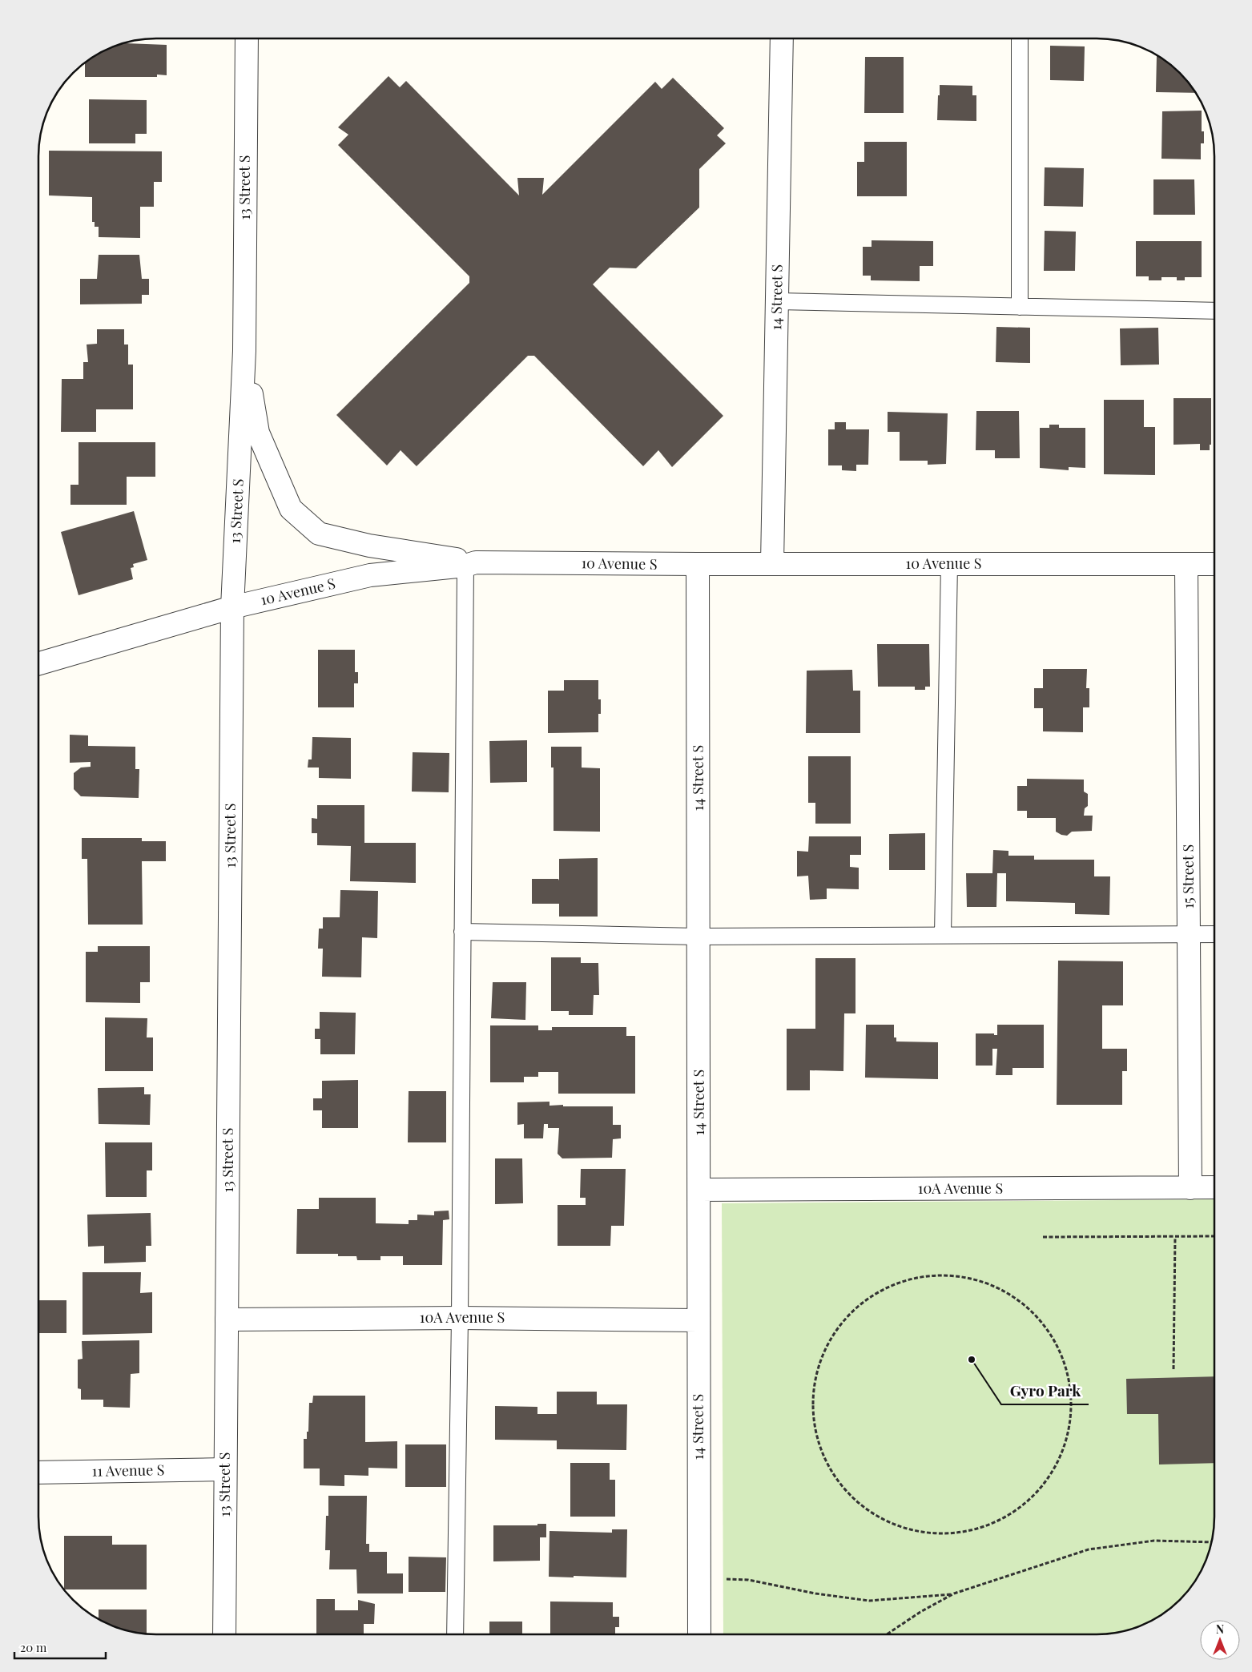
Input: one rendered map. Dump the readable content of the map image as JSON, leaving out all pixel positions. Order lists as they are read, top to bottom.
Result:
{
  "streets": {
    "street": [
      "13 Street S",
      "14 Street S",
      "10 Avenue S",
      "15 Street S",
      "10A Avenue S",
      "11 Avenue S"
    ]
  },
  "crossings": [
    ["13 Street S", "10 Avenue S"],
    ["13 Street S", "10A Avenue S"],
    ["13 Street S", "11 Avenue S"],
    ["14 Street S", "10 Avenue S"],
    ["14 Street S", "10A Avenue S"],
    ["10 Avenue S", "15 Street S"],
    ["15 Street S", "10A Avenue S"]
  ],
  "places": ["Gyro Park"],
  "scale_bar": "20 m",
  "north": "top"
}
